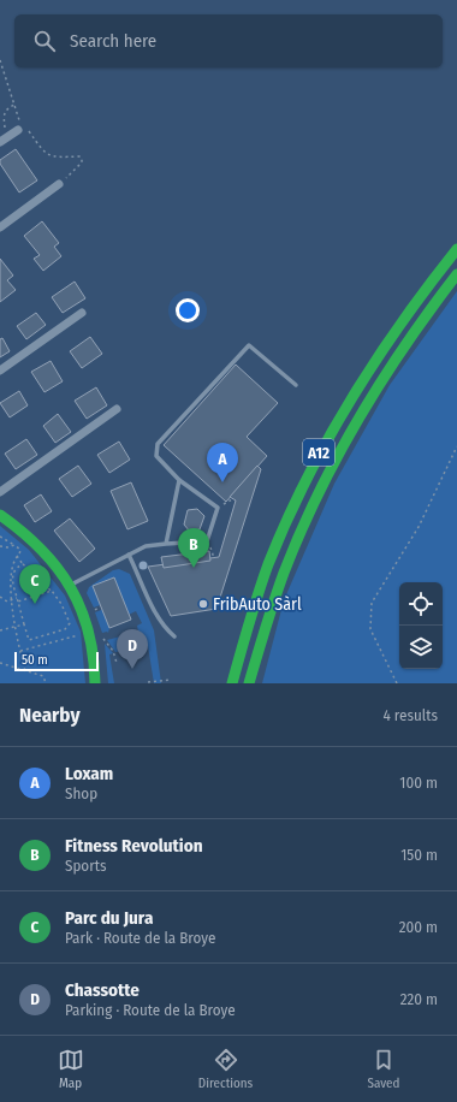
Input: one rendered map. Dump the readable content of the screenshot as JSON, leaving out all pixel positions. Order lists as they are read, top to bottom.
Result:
{
  "streets": {
    "main road": ["A12"]
  },
  "places": ["FribAuto Sàrl"],
  "scale_bar": "50 m",
  "page": {
    "search": "Search here",
    "pins": [
      "A",
      "B",
      "C",
      "D"
    ],
    "scale": "50 m",
    "heading": ["Nearby", "4 results"],
    "list": [
      {
        "mark": "A",
        "name": "Loxam",
        "note": "Shop",
        "value": "100 m"
      },
      {
        "mark": "B",
        "name": "Fitness Revolution",
        "note": "Sports",
        "value": "150 m"
      },
      {
        "mark": "C",
        "name": "Parc du Jura",
        "note": "Park · Route de la Broye",
        "value": "200 m"
      },
      {
        "mark": "D",
        "name": "Chassotte",
        "note": "Parking · Route de la Broye",
        "value": "220 m"
      }
    ],
    "nav": ["Map", "Directions", "Saved"]
  }
}
